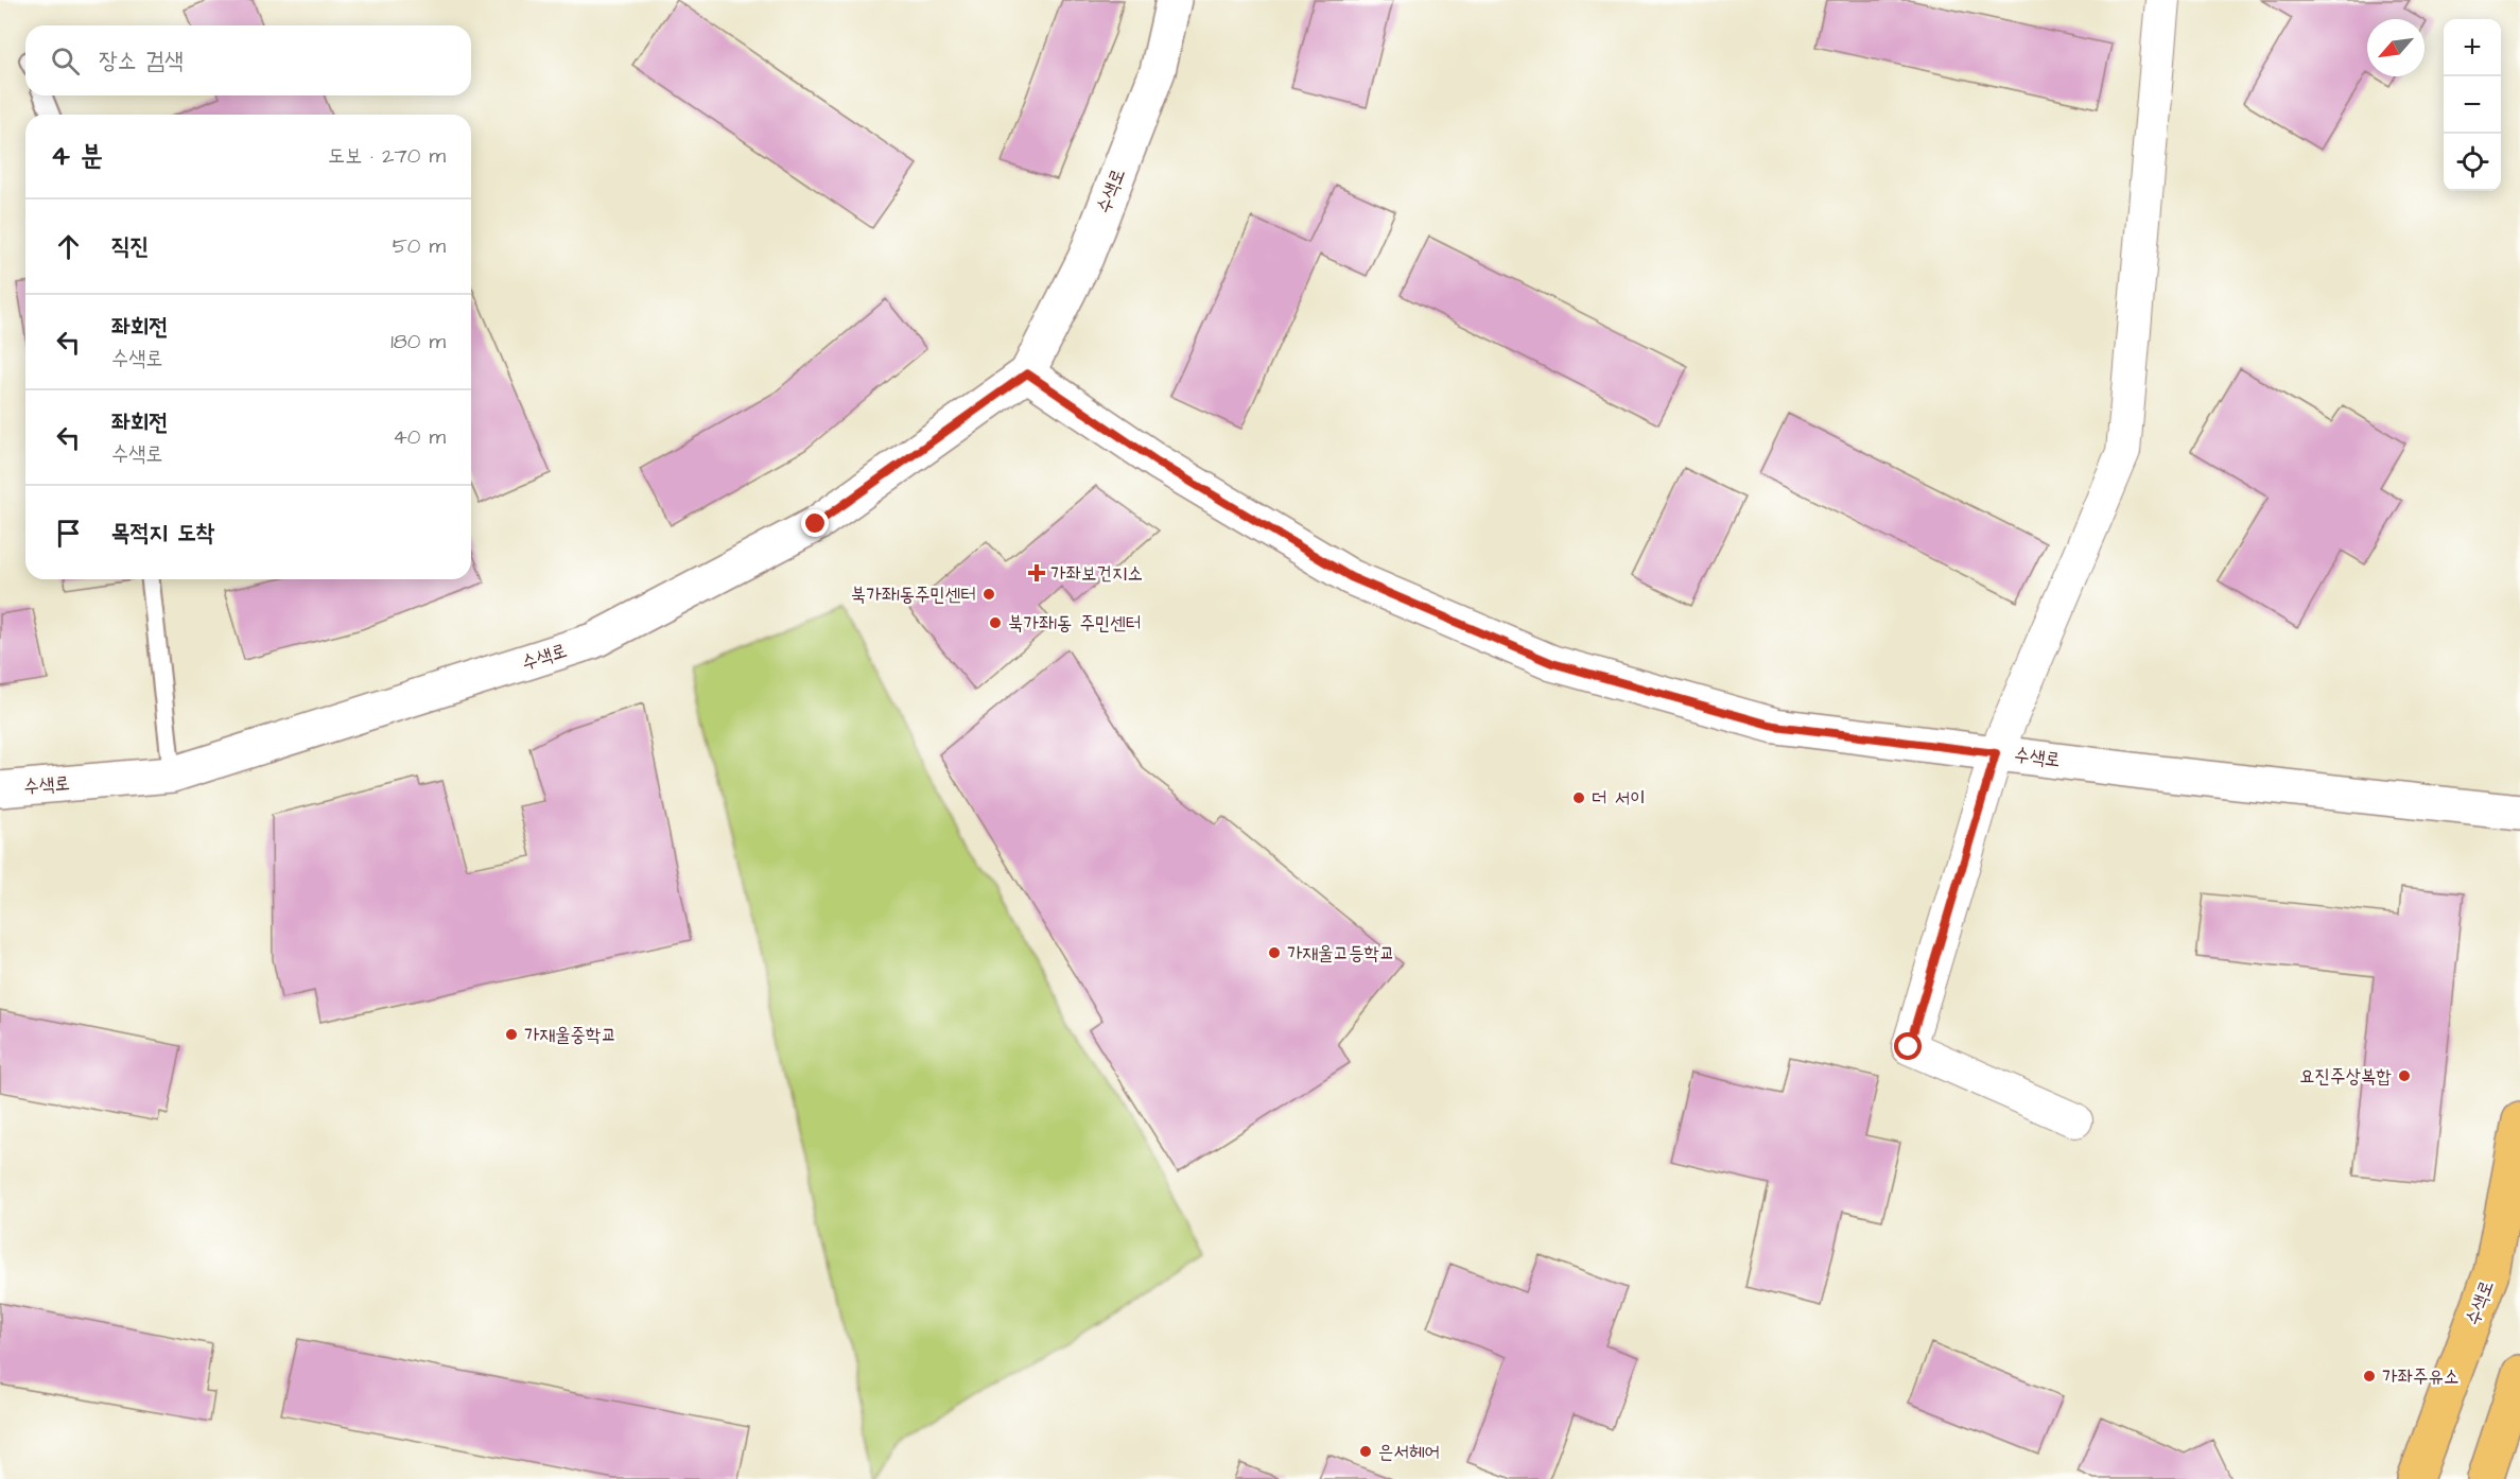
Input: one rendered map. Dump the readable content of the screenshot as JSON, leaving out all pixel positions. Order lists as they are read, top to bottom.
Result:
{
  "streets": {
    "main road": ["수색로"]
  },
  "places": {
    "health": ["가좌보건지소"],
    "other": [
      "북가좌1동주민센터",
      "북가좌1동 주민센터",
      "더 서이",
      "가재울고등학교",
      "가재울중학교",
      "요진주상복합",
      "가좌주유소",
      "은서헤어"
    ]
  },
  "north": "bottom left",
  "page": {
    "map_buttons": ["+", "−"],
    "search": "장소 검색",
    "heading": ["4 분", "도보 · 270 m"],
    "list": [
      ["직진", "50 m"],
      ["좌회전", "수색로", "180 m"],
      ["좌회전", "수색로", "40 m"],
      "목적지 도착"
    ]
  }
}
